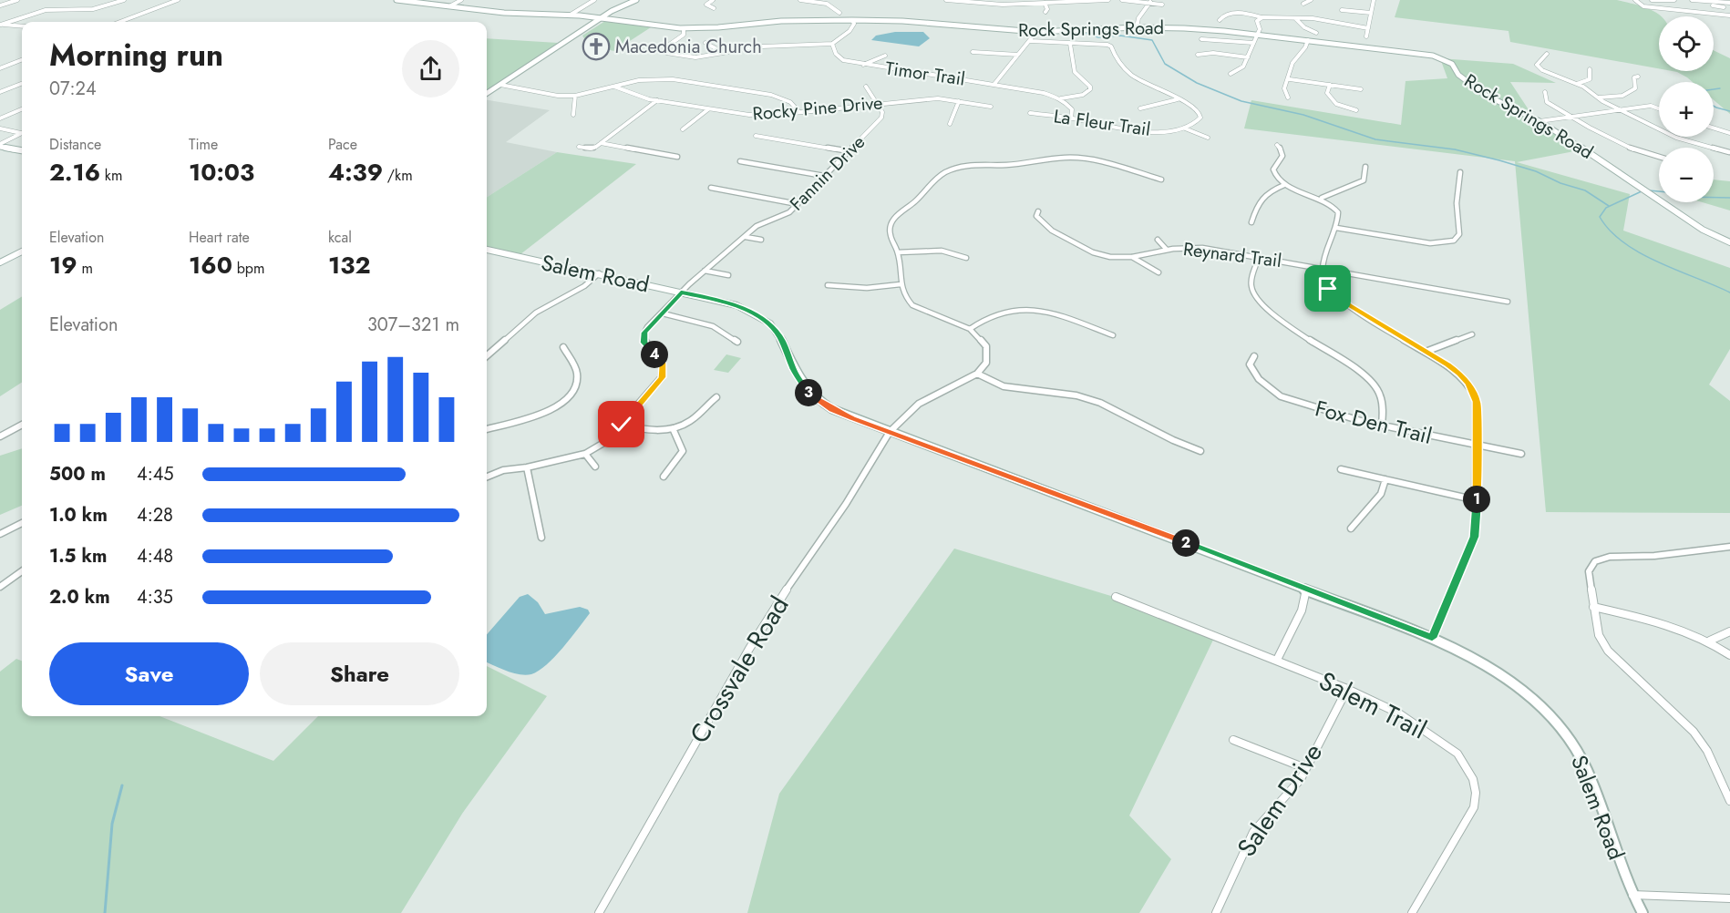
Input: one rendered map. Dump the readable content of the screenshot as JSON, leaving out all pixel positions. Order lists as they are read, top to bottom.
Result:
{
  "streets": {
    "street": [
      "Rock Springs Road",
      "Timor Trail",
      "Rocky Pine Drive",
      "La Fleur Trail",
      "Fannin Drive",
      "Reynard Trail",
      "Salem Road",
      "Fox Den Trail",
      "Crossvale Road",
      "Salem Trail",
      "Salem Drive"
    ]
  },
  "crossings": [
    ["Rocky Pine Drive", "Fannin Drive"],
    ["Fannin Drive", "Salem Road"],
    ["Salem Road", "Crossvale Road"],
    ["Salem Trail", "Salem Drive"]
  ],
  "places": {
    "church": ["Macedonia Church"]
  },
  "page": {
    "map_buttons": ["+", "−"],
    "heading": ["Morning run", "07:24"],
    "stats": [
      ["Distance", "2.16 km"],
      ["Time", "10:03"],
      ["Pace", "4:39 /km"],
      ["Elevation", "19 m"],
      ["Heart rate", "160 bpm"],
      ["kcal", "132"]
    ],
    "chart": ["Elevation", "307–321 m"],
    "pins": [
      "4",
      "3",
      "1",
      "2"
    ],
    "list": [
      {
        "name": "500 m",
        "note": "4:45"
      },
      {
        "name": "1.0 km",
        "note": "4:28"
      },
      {
        "name": "1.5 km",
        "note": "4:48"
      },
      {
        "name": "2.0 km",
        "note": "4:35"
      }
    ],
    "buttons": ["Save", "Share"]
  }
}
